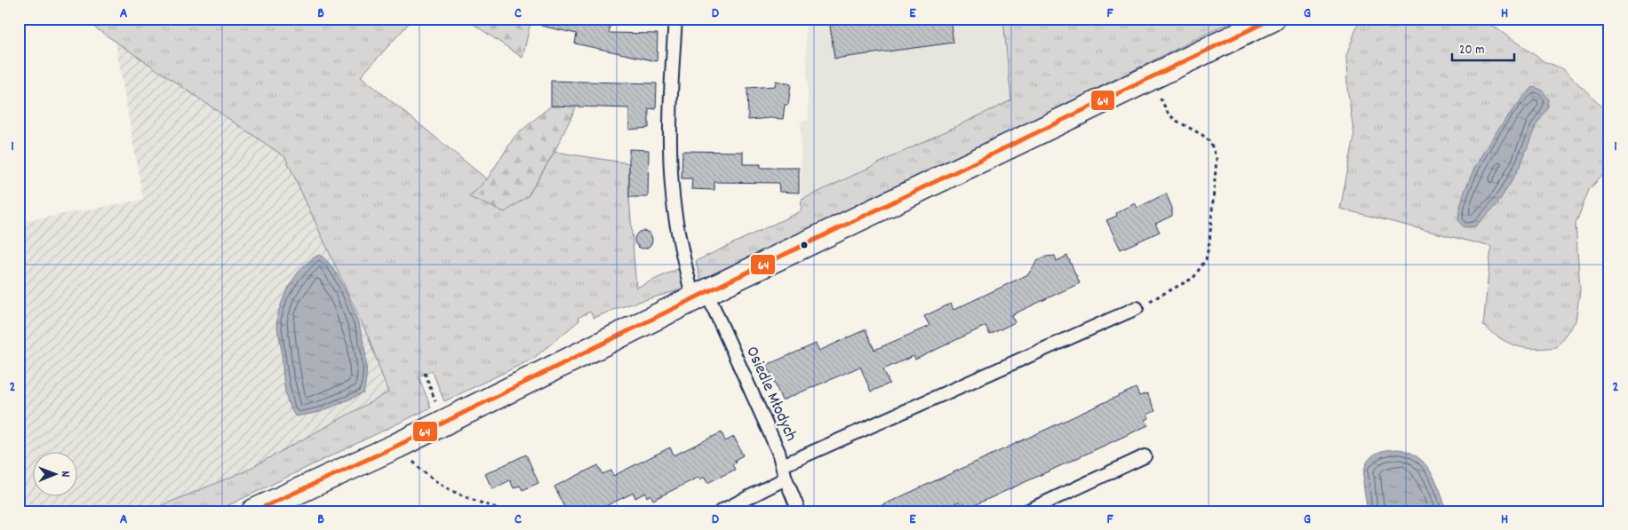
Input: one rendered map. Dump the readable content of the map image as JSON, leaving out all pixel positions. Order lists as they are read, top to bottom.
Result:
{
  "streets": {
    "lane": ["Osiedle Młodych"]
  },
  "lines": ["transit line 64"],
  "scale_bar": "20 m",
  "north": "right",
  "grid": {
    "columns": [
      "A",
      "B",
      "C",
      "D",
      "E",
      "F",
      "G",
      "H"
    ],
    "rows": ["1", "2"]
  }
}
